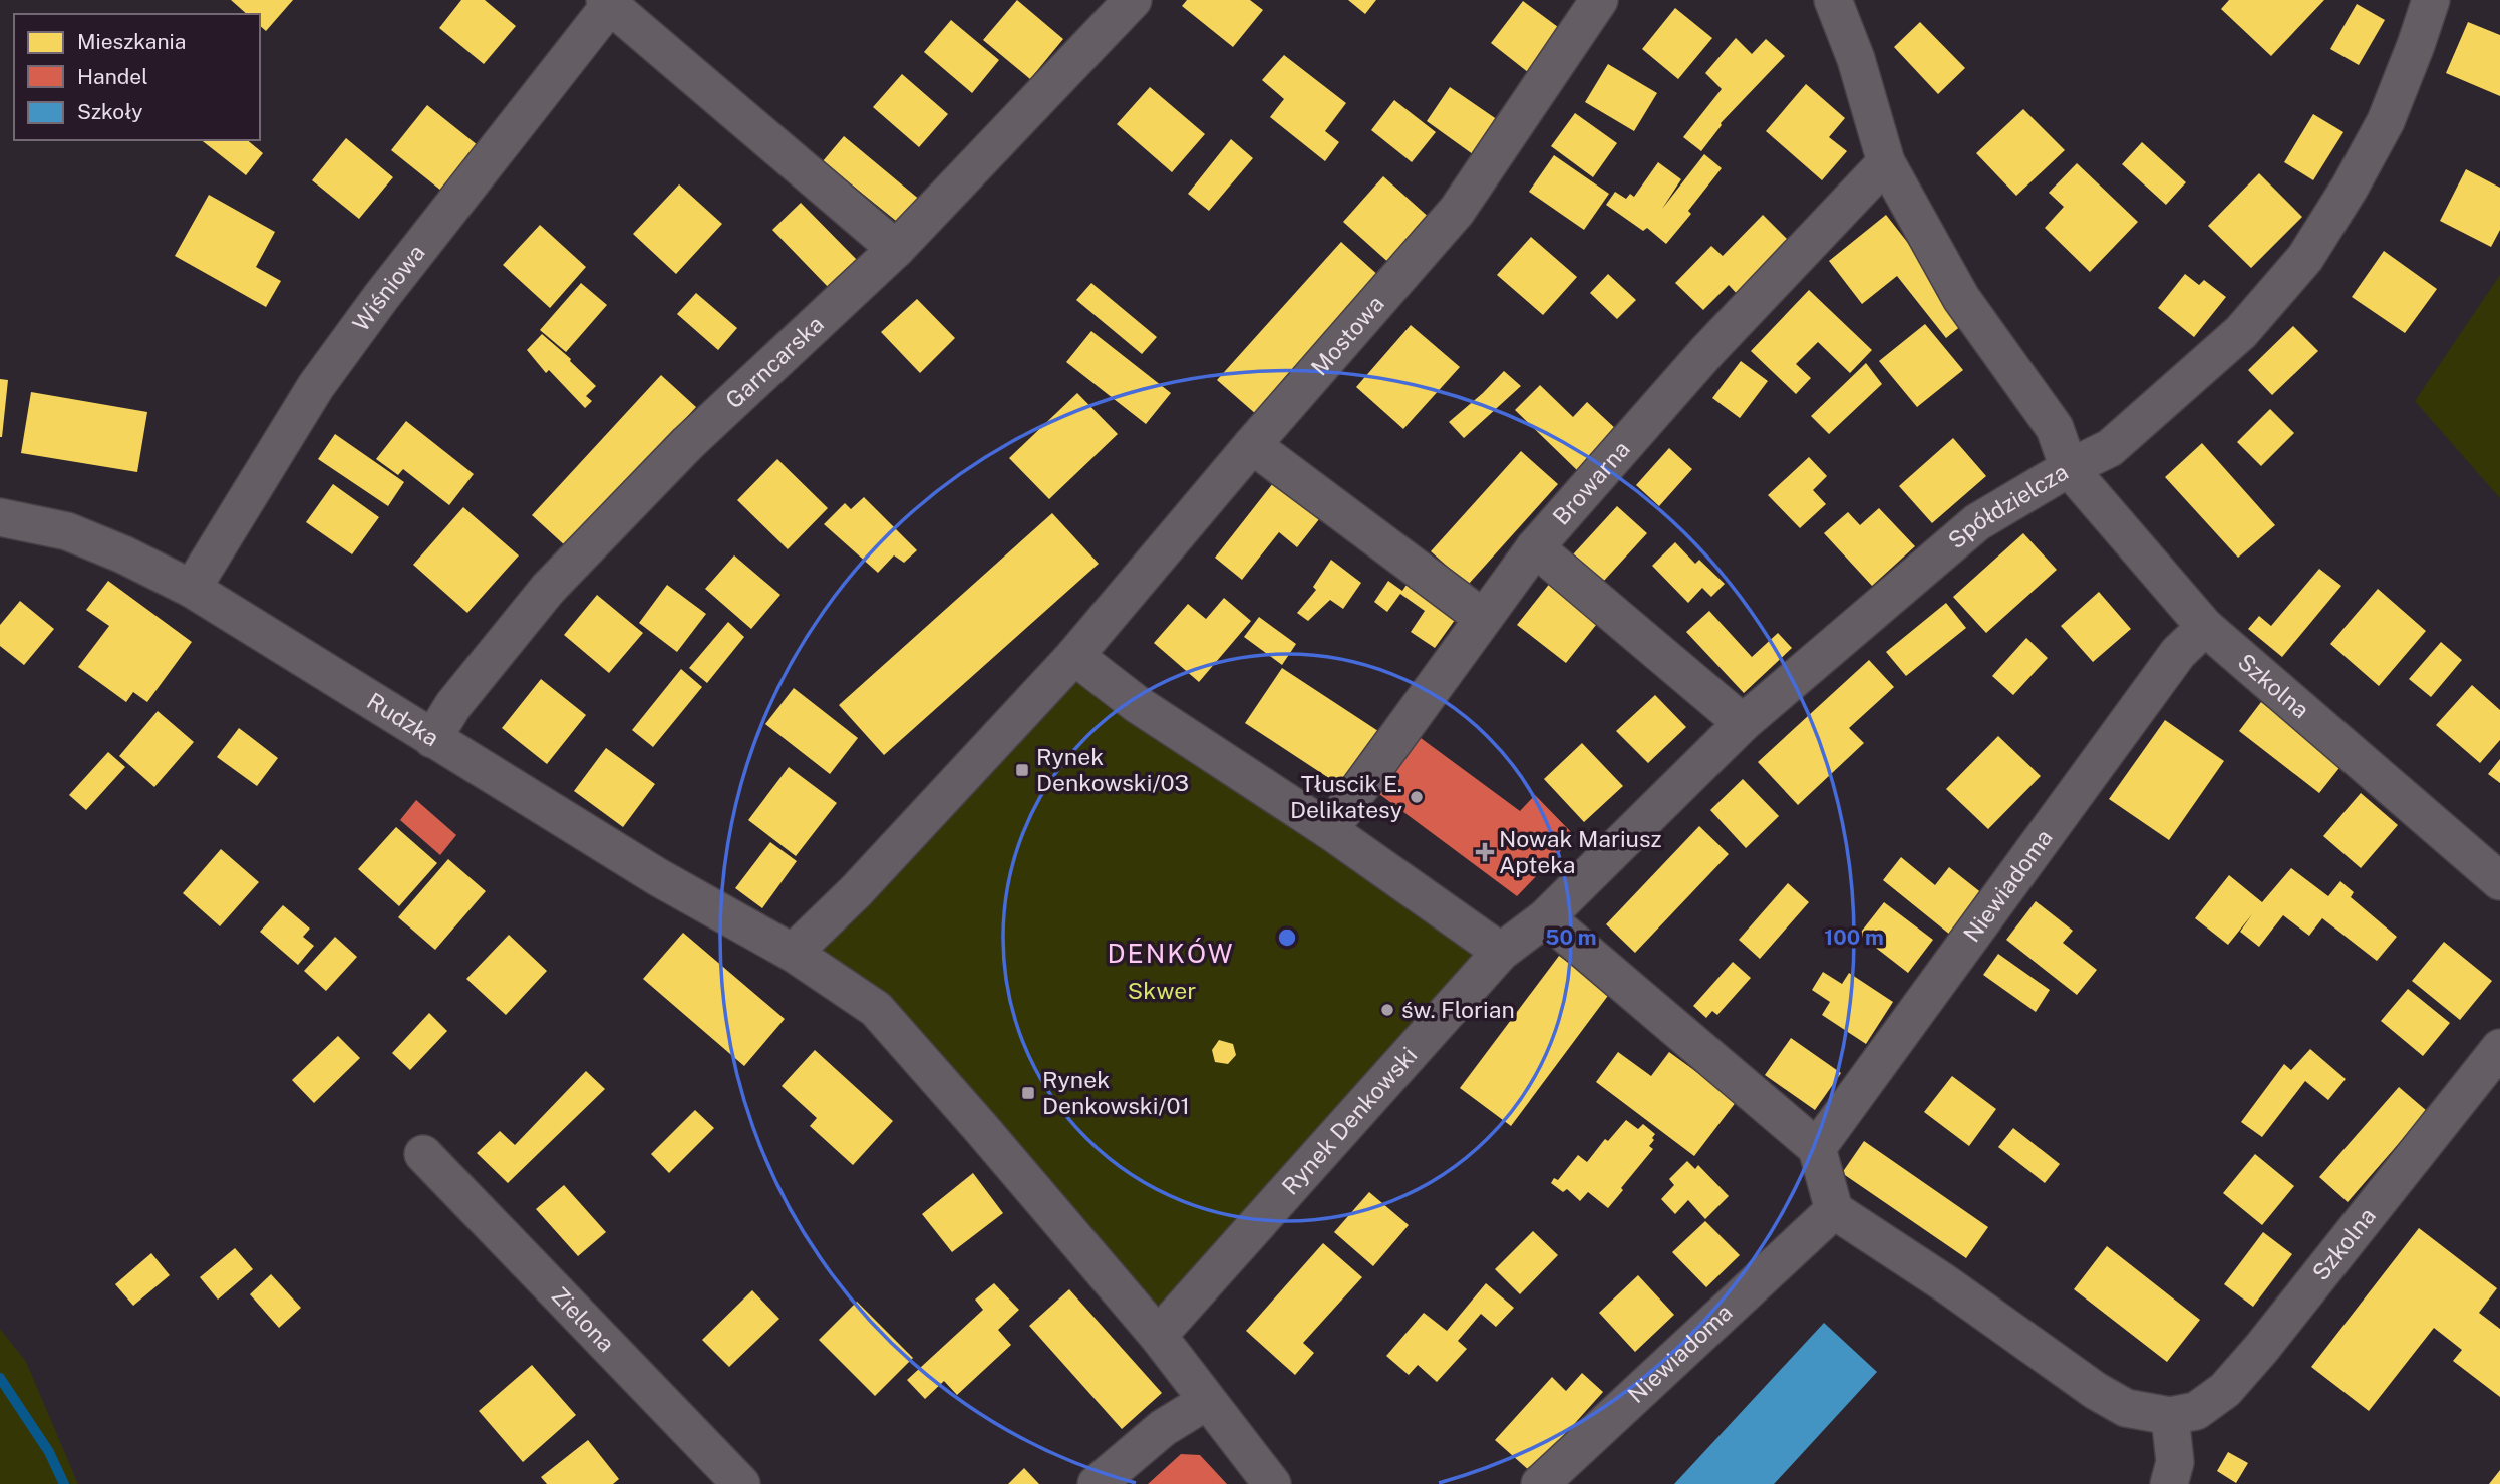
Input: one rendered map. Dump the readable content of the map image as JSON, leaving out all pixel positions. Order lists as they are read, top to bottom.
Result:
{
  "streets": {
    "street": [
      "Wiśniowa",
      "Mostowa",
      "Garncarska",
      "Browarna",
      "Spółdzielcza",
      "Szkolna",
      "Rudzka",
      "Niewiadoma",
      "Rynek Denkowski",
      "Zielona"
    ]
  },
  "crossings": [
    ["Wiśniowa", "Garncarska"],
    ["Wiśniowa", "Rudzka"],
    ["Garncarska", "Rudzka"],
    ["Spółdzielcza", "Szkolna"],
    ["Spółdzielcza", "Rynek Denkowski"],
    ["Szkolna", "Niewiadoma"]
  ],
  "districts": ["DENKÓW"],
  "parks": ["Skwer"],
  "places": {
    "transit": ["Rynek Denkowski/03", "Rynek Denkowski/01"],
    "other": ["Tłuscik E. Delikatesy", "św. Florian"],
    "health": ["Nowak Mariusz Apteka"]
  },
  "legend": ["Mieszkania", "Handel", "Szkoły"],
  "rings": ["50 m", "100 m"]
}
